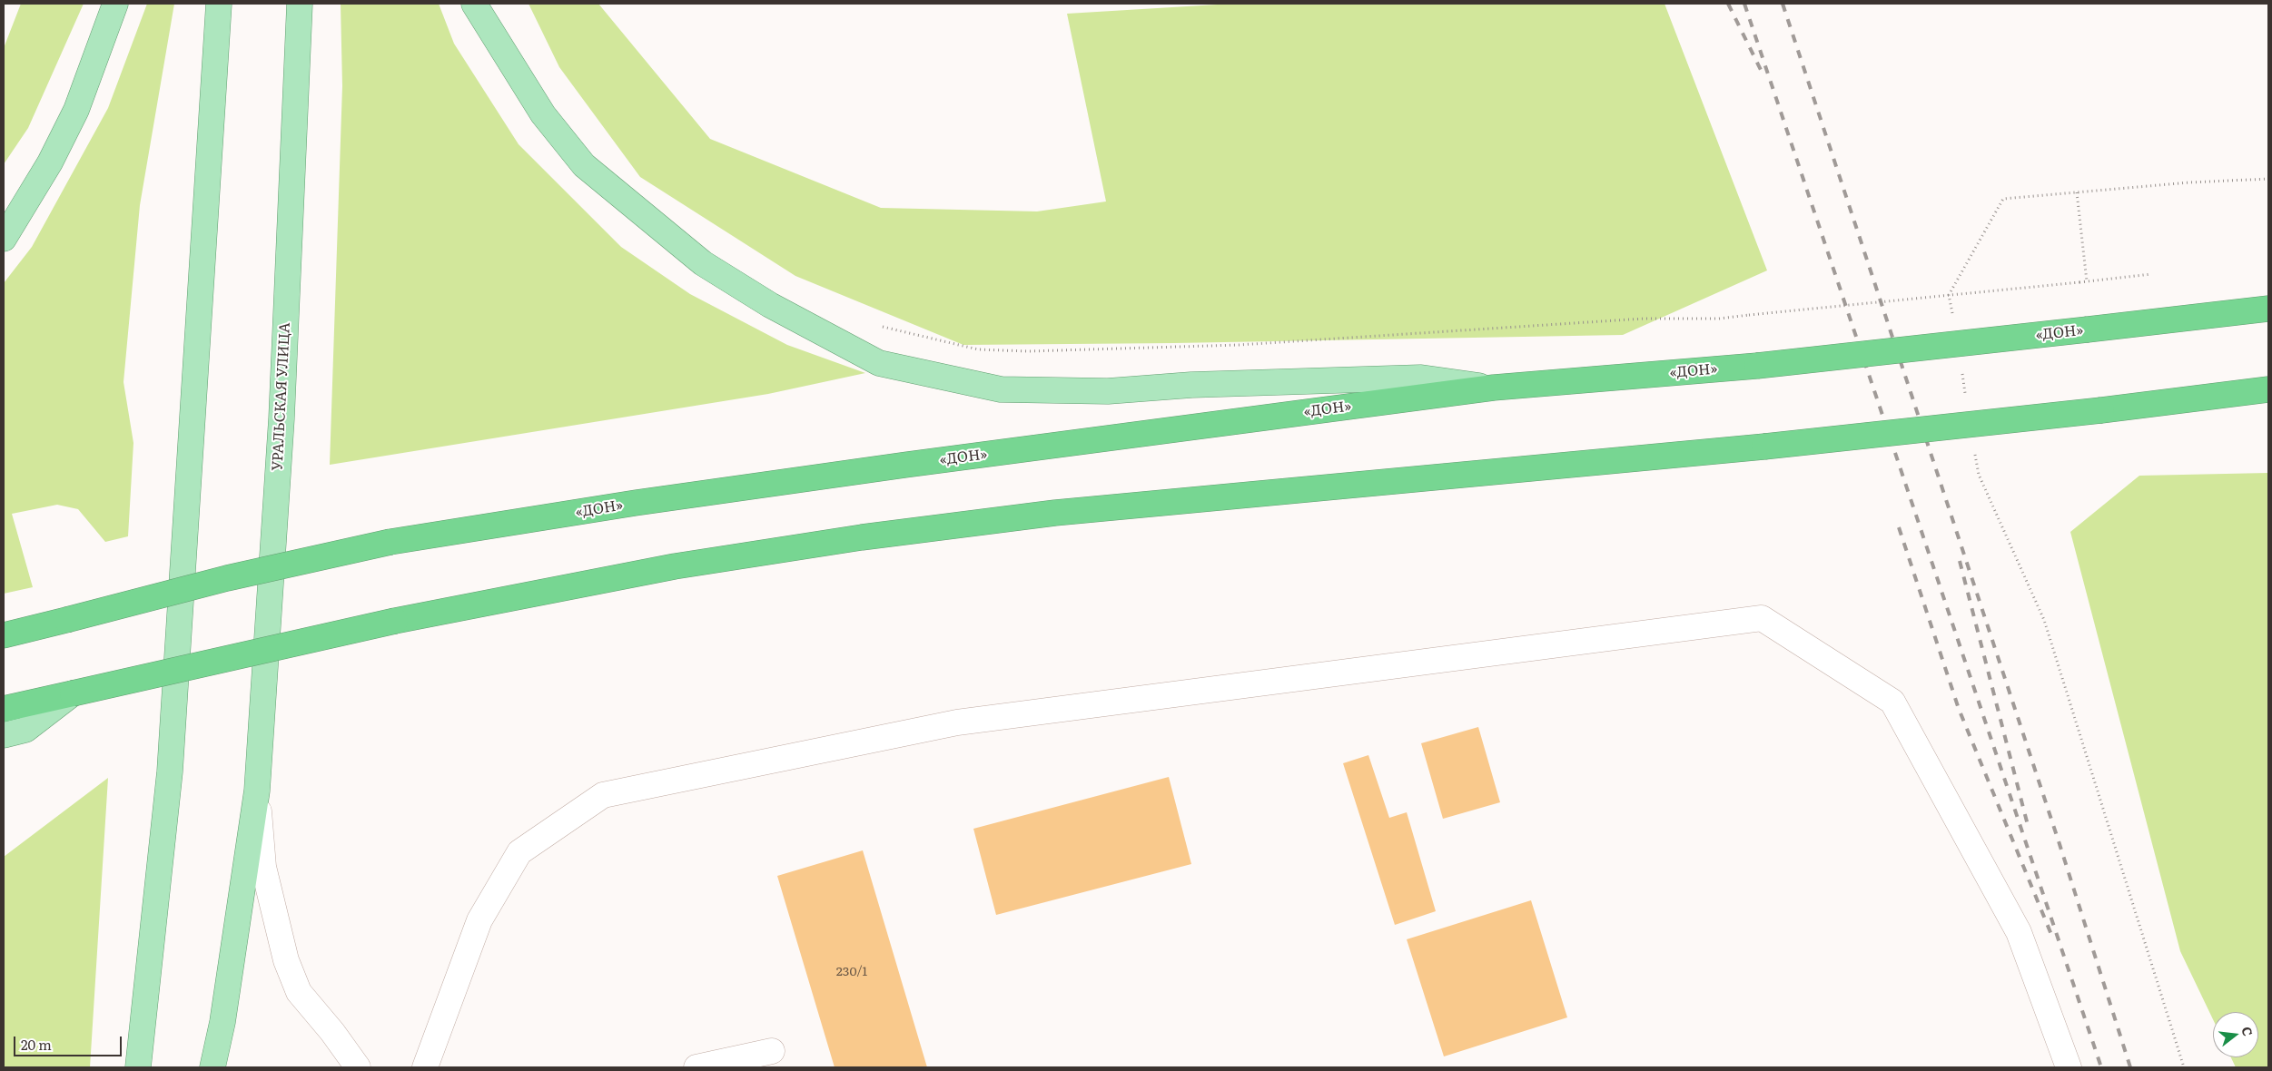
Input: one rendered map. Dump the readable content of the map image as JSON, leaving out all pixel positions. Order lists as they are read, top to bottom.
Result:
{
  "streets": {
    "highway": ["«ДОН»"],
    "main road": ["УРАЛЬСКАЯ УЛИЦА"]
  },
  "house_numbers": ["230/1"],
  "scale_bar": "20 m",
  "north": "right"
}
